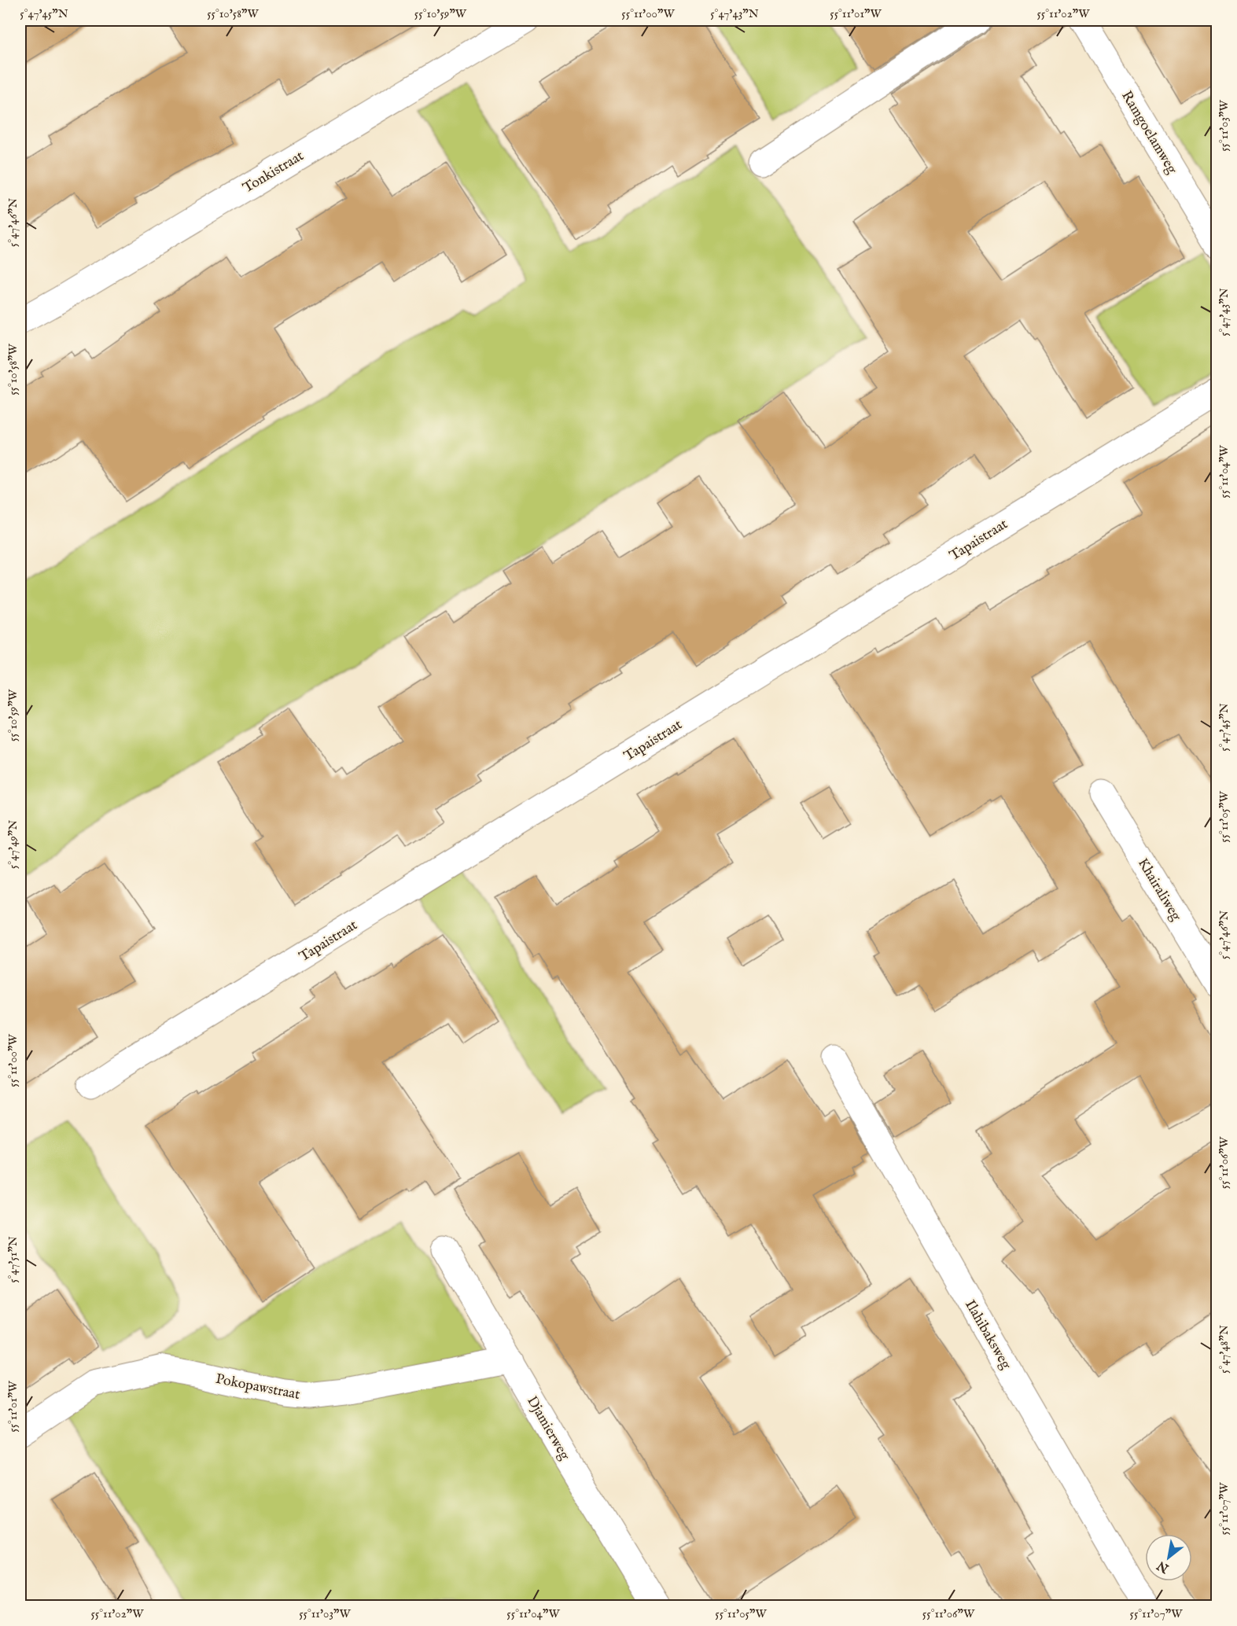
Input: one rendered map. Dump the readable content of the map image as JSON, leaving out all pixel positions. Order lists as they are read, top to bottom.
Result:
{
  "streets": {
    "street": [
      "Ramgoelamweg",
      "Tonkistraat",
      "Tapaistraat",
      "Khairaliweg",
      "Ilahibaksweg",
      "Pokopawstraat",
      "Djamierweg"
    ]
  },
  "crossings": [
    ["Pokopawstraat", "Djamierweg"]
  ],
  "north": "bottom left",
  "coordinates": [
    "5°47'45\"N",
    "55°10'58\"W",
    "55°10'59\"W",
    "55°11'00\"W",
    "5°47'43\"N",
    "55°11'01\"W",
    "55°11'02\"W",
    "55°11'03\"W",
    "5°47'46\"N",
    "55°11'04\"W",
    "55°11'05\"W",
    "5°47'49\"N",
    "55°11'06\"W",
    "5°47'51\"N",
    "5°47'48\"N",
    "55°11'07\"W"
  ]
}
